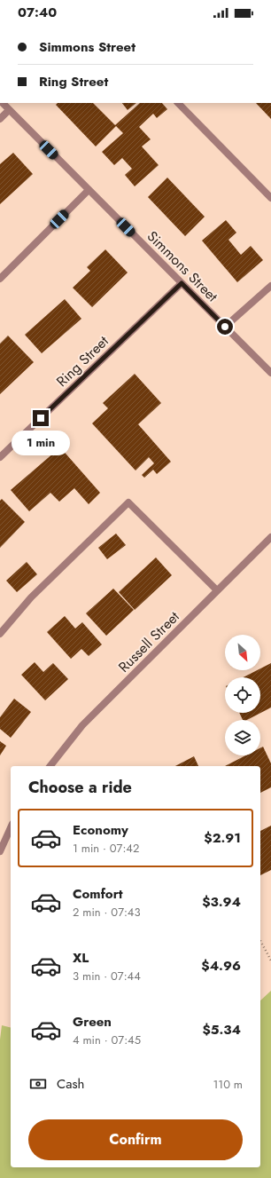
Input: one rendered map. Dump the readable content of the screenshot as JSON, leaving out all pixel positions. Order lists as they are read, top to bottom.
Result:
{
  "streets": {
    "street": ["Simmons Street", "Ring Street", "Russell Street"]
  },
  "crossings": [
    ["Simmons Street", "Ring Street"]
  ],
  "north": "bottom right",
  "page": {
    "status": "07:40",
    "banner": ["Simmons Street", "Ring Street"],
    "bubble": "1 min",
    "heading": "Choose a ride",
    "list": [
      {
        "name": "Economy",
        "note": "1 min · 07:42",
        "value": "$2.91"
      },
      {
        "name": "Comfort",
        "note": "2 min · 07:43",
        "value": "$3.94"
      },
      {
        "name": "XL",
        "note": "3 min · 07:44",
        "value": "$4.96"
      },
      {
        "name": "Green",
        "note": "4 min · 07:45",
        "value": "$5.34"
      }
    ],
    "pay": ["Cash", "110 m"],
    "buttons": "Confirm"
  }
}
